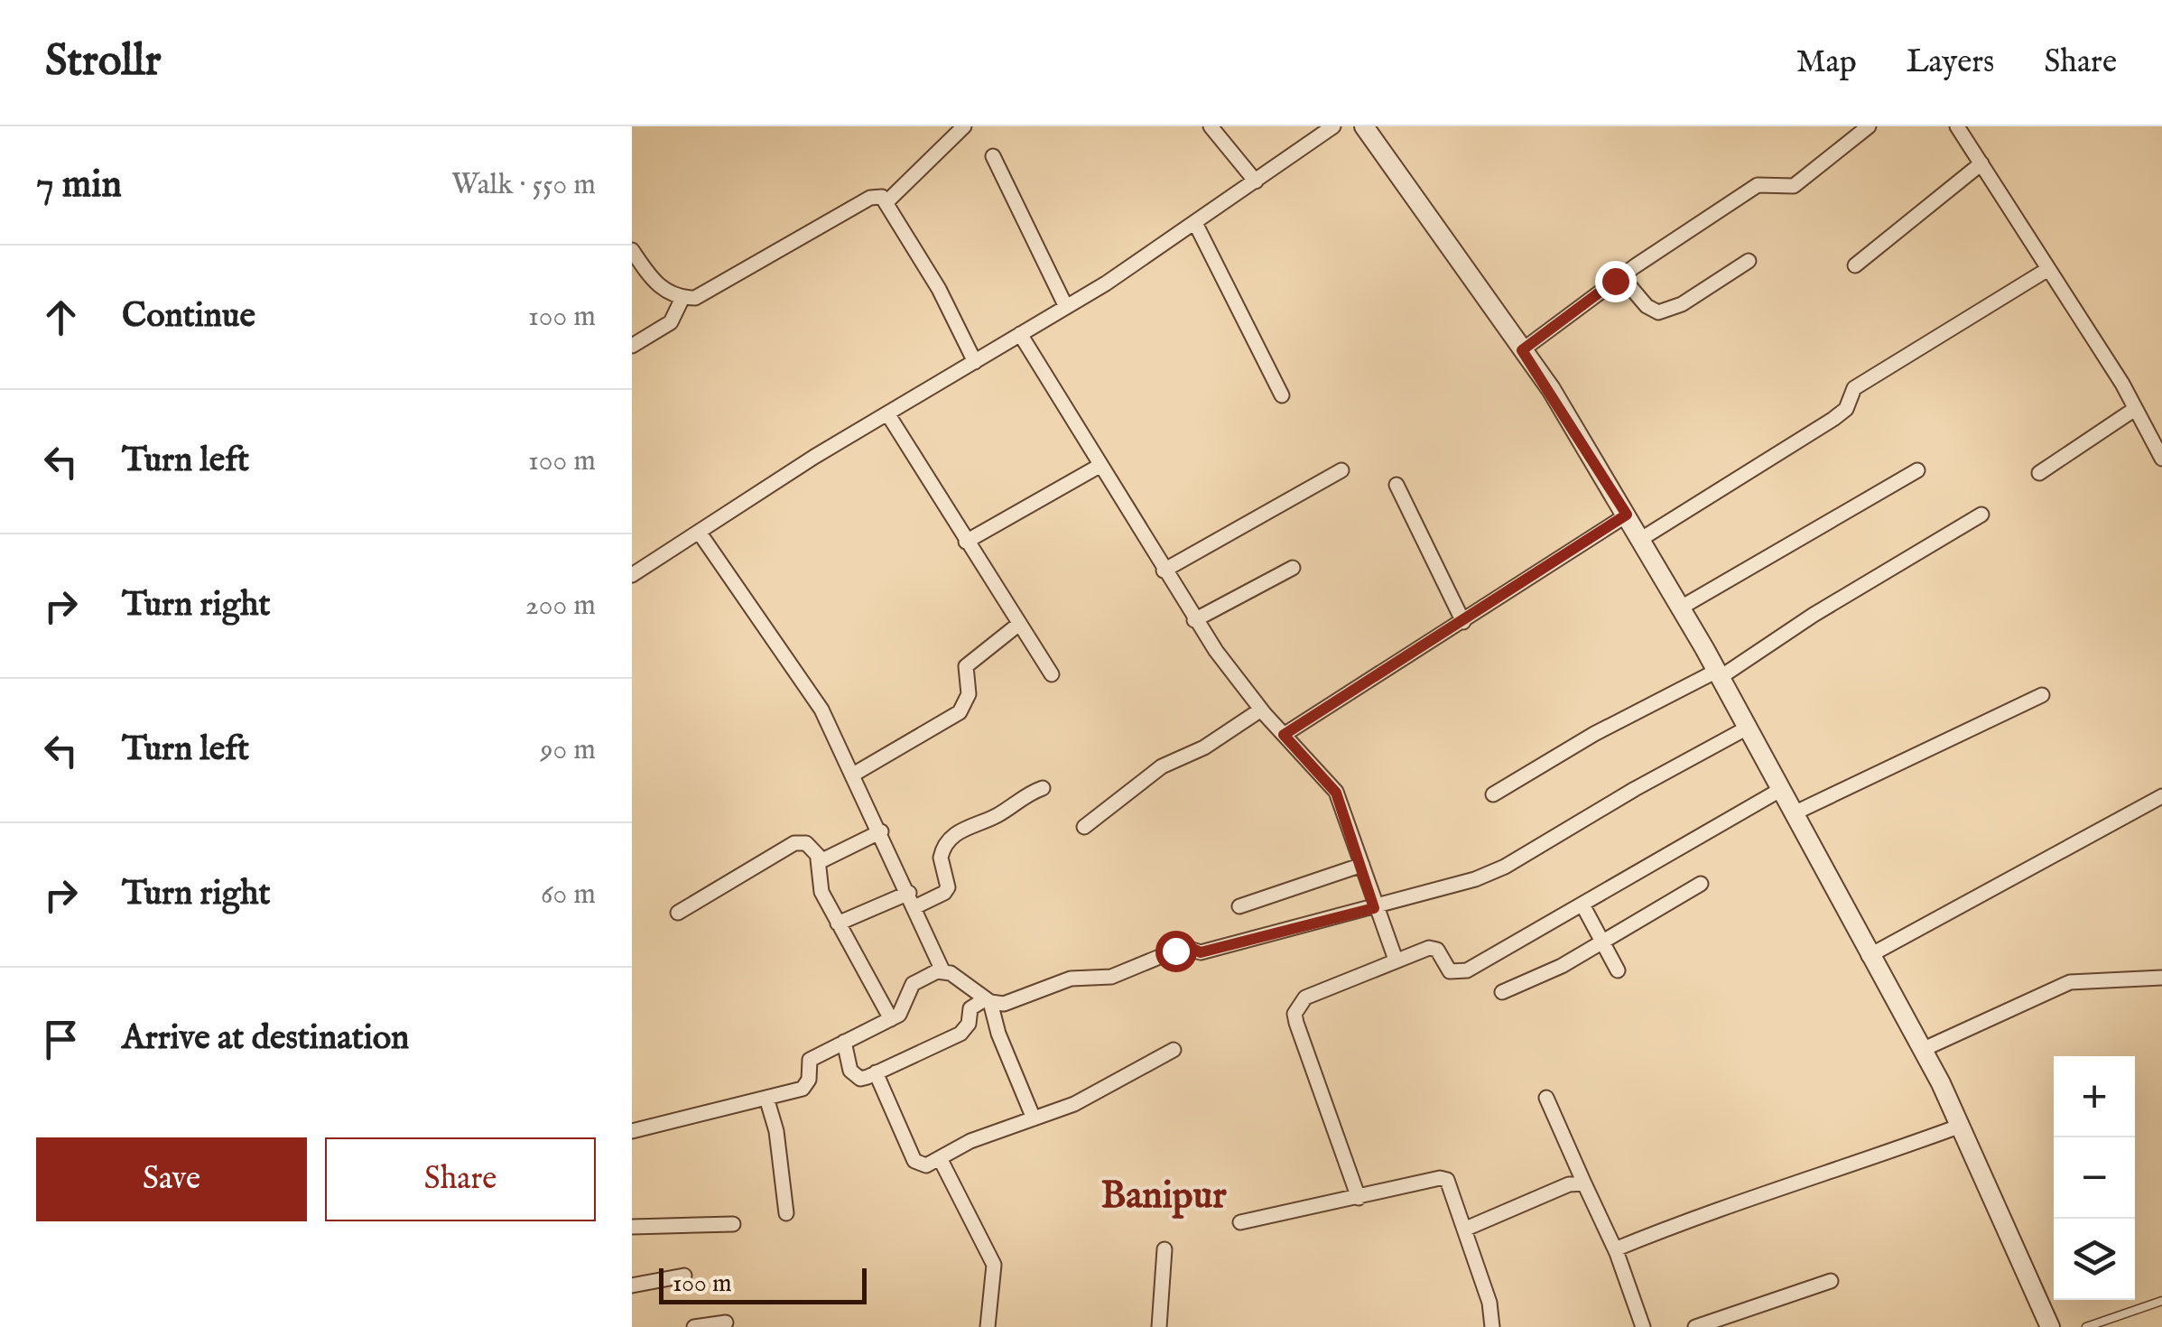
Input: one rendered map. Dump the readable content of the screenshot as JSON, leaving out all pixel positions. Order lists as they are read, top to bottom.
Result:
{
  "districts": ["Banipur"],
  "scale_bar": "100 m",
  "page": {
    "header": "Strollr",
    "nav": ["Map", "Layers", "Share"],
    "heading": ["7 min", "Walk · 550 m"],
    "list": [
      ["Continue", "100 m"],
      ["Turn left", "100 m"],
      ["Turn right", "200 m"],
      ["Turn left", "90 m"],
      ["Turn right", "60 m"],
      "Arrive at destination"
    ],
    "map_buttons": ["+", "−"],
    "buttons": ["Save", "Share"],
    "scale": "100 m"
  }
}
